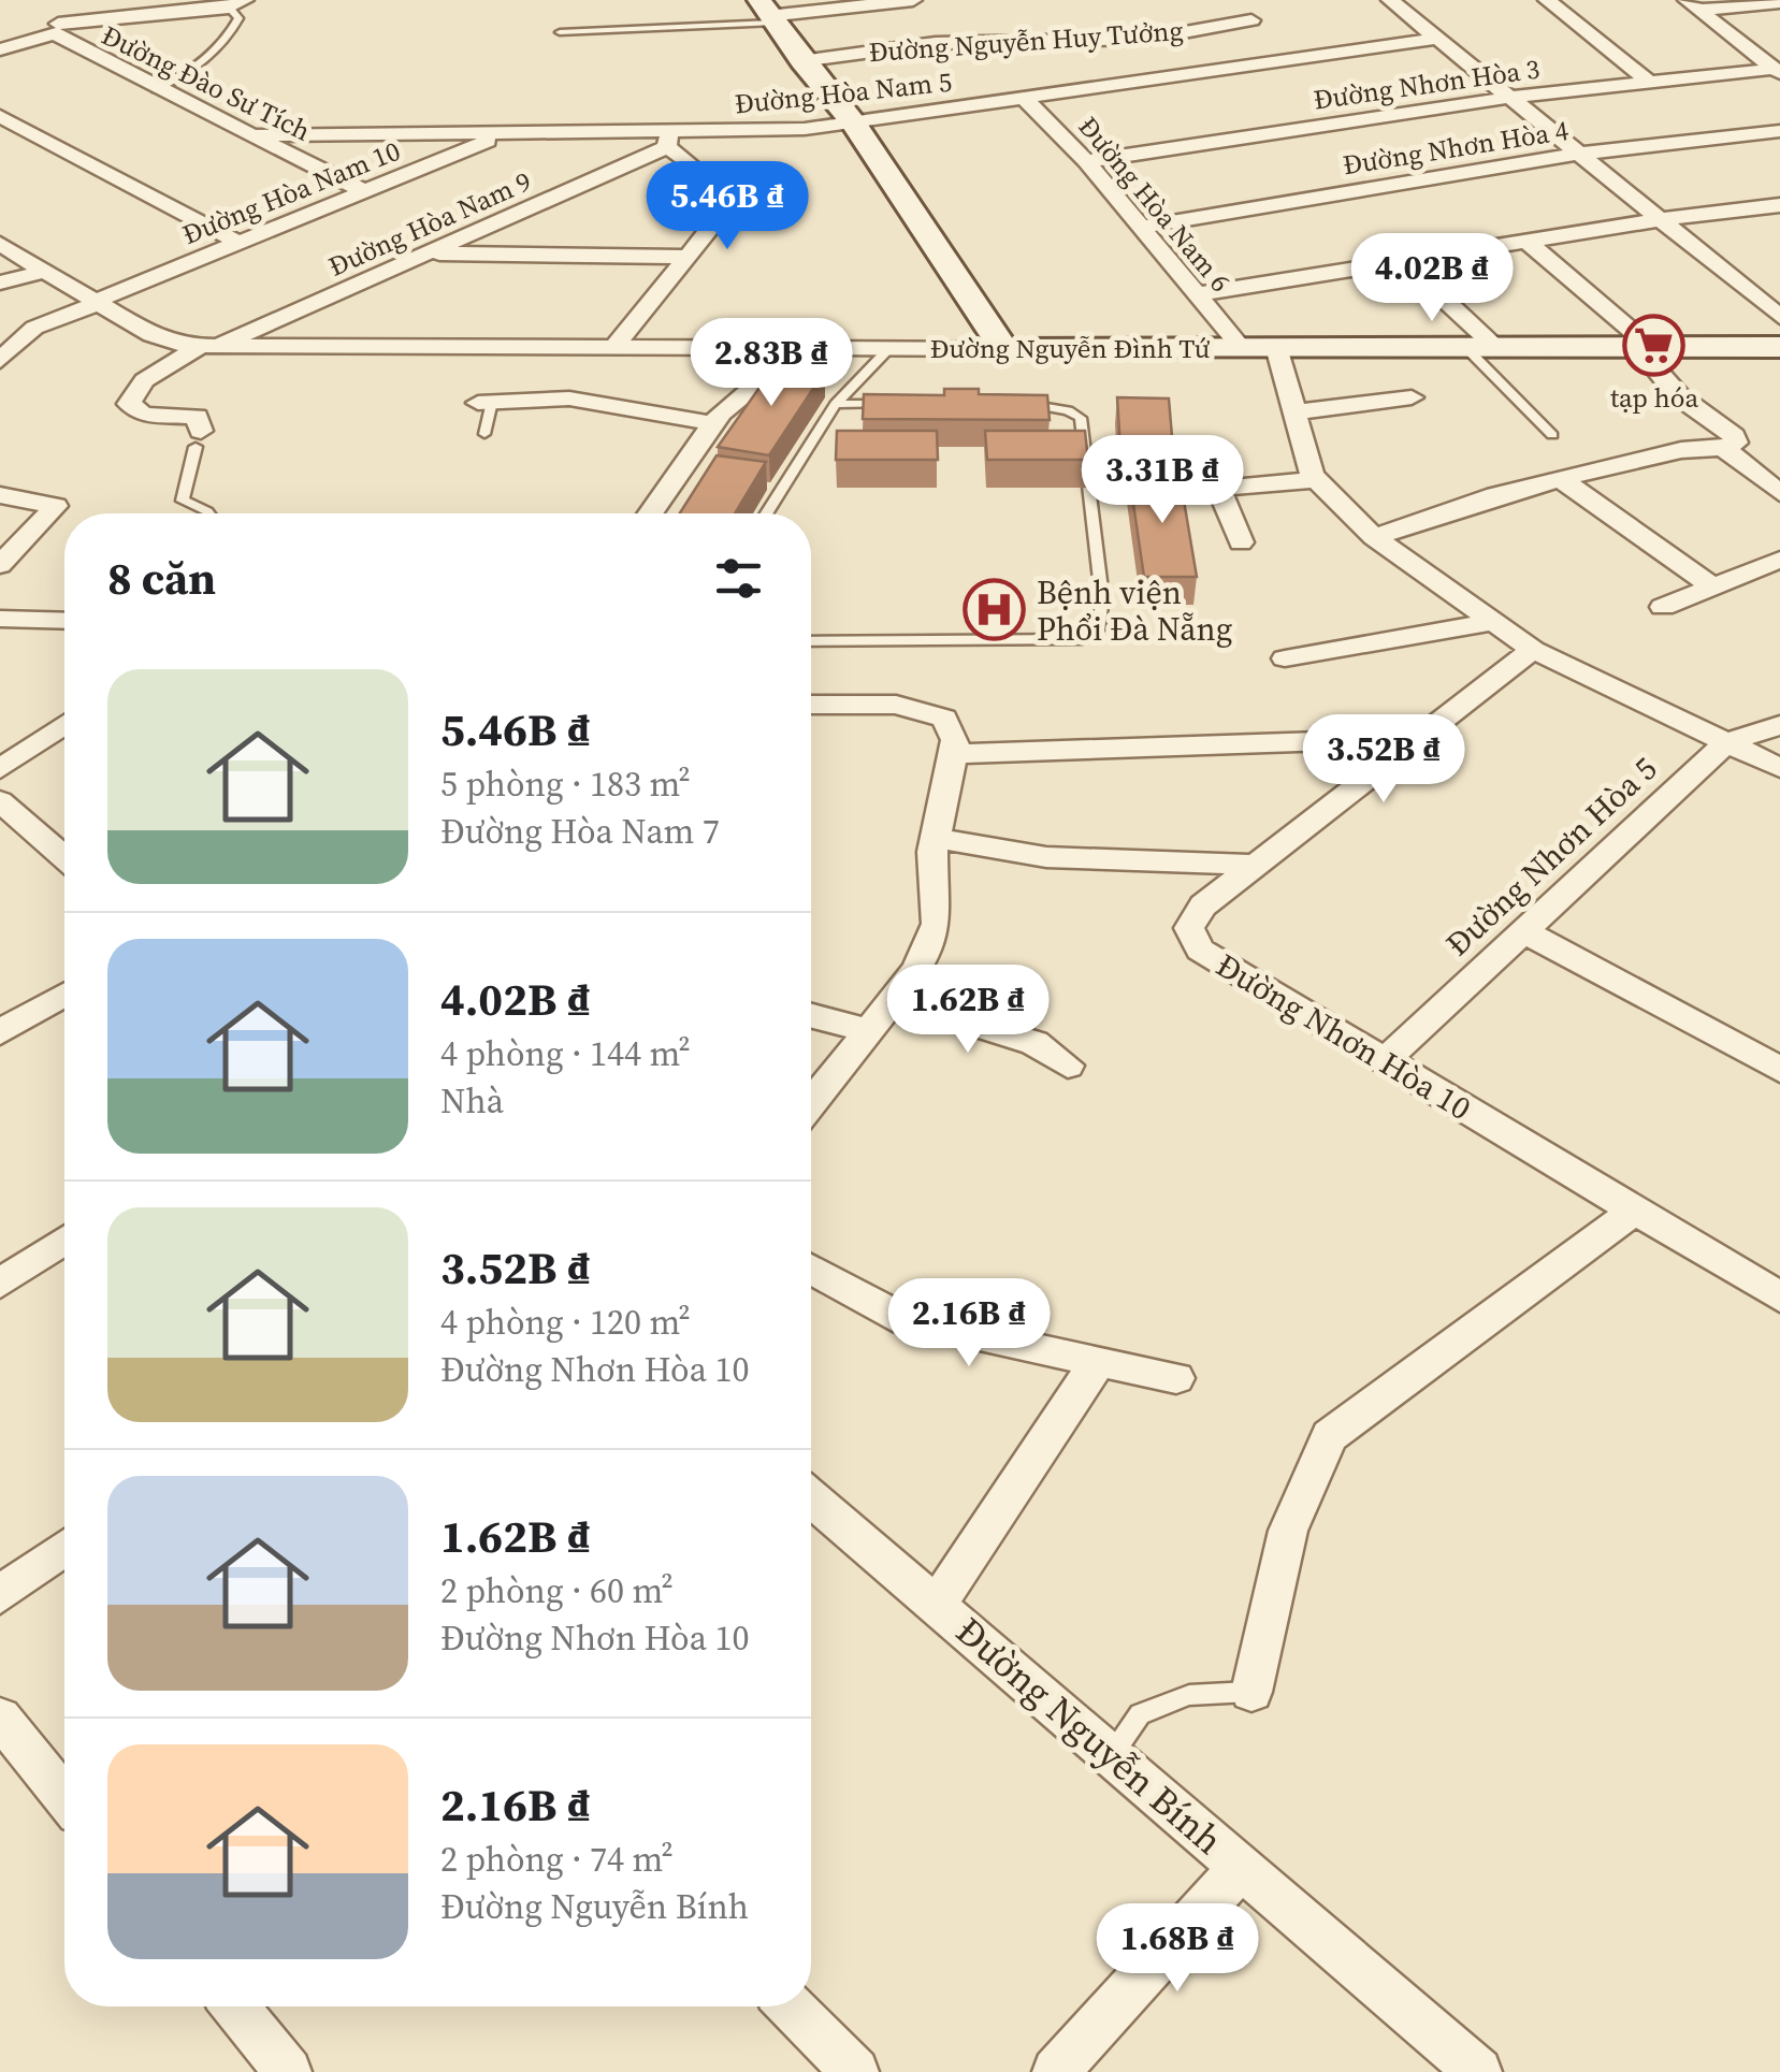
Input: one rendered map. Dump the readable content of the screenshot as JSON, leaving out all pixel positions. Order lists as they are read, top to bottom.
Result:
{
  "streets": {
    "street": [
      "Đường Nguyễn Huy Tưởng",
      "Đường Đào Sư Tích",
      "Đường Nhơn Hòa 3",
      "Đường Hòa Nam 5",
      "Đường Nhơn Hòa 4",
      "Đường Hòa Nam 10",
      "Đường Hòa Nam 6",
      "Đường Hòa Nam 9",
      "Đường Nguyễn Đình Tứ",
      "Đường Nhơn Hòa 5",
      "Đường Nhơn Hòa 10",
      "Đường Nguyễn Bính"
    ]
  },
  "crossings": [
    ["Đường Nguyễn Huy Tưởng", "Đường Hòa Nam 5"],
    ["Đường Nguyễn Huy Tưởng", "Đường Nguyễn Đình Tứ"],
    ["Đường Đào Sư Tích", "Đường Hòa Nam 5"],
    ["Đường Đào Sư Tích", "Đường Hòa Nam 10"],
    ["Đường Nhơn Hòa 3", "Đường Hòa Nam 6"],
    ["Đường Hòa Nam 5", "Đường Hòa Nam 10"],
    ["Đường Hòa Nam 5", "Đường Hòa Nam 6"],
    ["Đường Hòa Nam 5", "Đường Hòa Nam 9"],
    ["Đường Nhơn Hòa 4", "Đường Hòa Nam 6"],
    ["Đường Hòa Nam 10", "Đường Nguyễn Đình Tứ"],
    ["Đường Hòa Nam 6", "Đường Nguyễn Đình Tứ"],
    ["Đường Hòa Nam 9", "Đường Nguyễn Đình Tứ"],
    ["Đường Nhơn Hòa 5", "Đường Nhơn Hòa 10"]
  ],
  "places": {
    "supermarket": ["tạp hóa"],
    "hospital": ["Bệnh viện Phổi Đà Nẵng"]
  },
  "page": {
    "price": [
      "5.46B ₫",
      "4.02B ₫",
      "2.83B ₫",
      "3.31B ₫",
      "3.52B ₫",
      "1.62B ₫",
      "2.16B ₫",
      "1.68B ₫"
    ],
    "heading": "8 căn",
    "list": [
      {
        "name": "5.46B ₫",
        "note": "5 phòng · 183 m² · Đường Hòa Nam 7"
      },
      {
        "name": "4.02B ₫",
        "note": "4 phòng · 144 m² · Nhà"
      },
      {
        "name": "3.52B ₫",
        "note": "4 phòng · 120 m² · Đường Nhơn Hòa 10"
      },
      {
        "name": "1.62B ₫",
        "note": "2 phòng · 60 m² · Đường Nhơn Hòa 10"
      },
      {
        "name": "2.16B ₫",
        "note": "2 phòng · 74 m² · Đường Nguyễn Bính"
      }
    ]
  }
}
